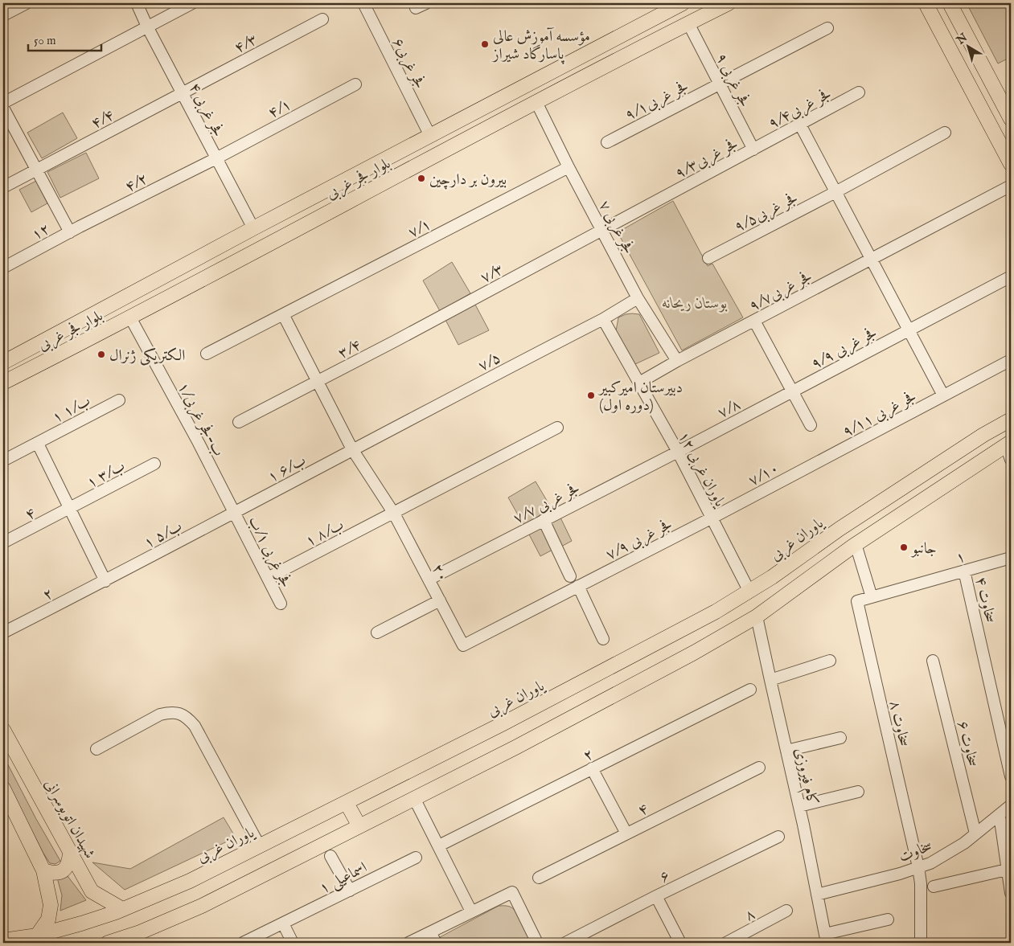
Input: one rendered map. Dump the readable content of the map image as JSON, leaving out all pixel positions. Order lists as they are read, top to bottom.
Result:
{
  "streets": {
    "main road": ["بلوار فجر غربی", "یاوران غربی", "شهیدان اتوبوسرانی"],
    "street": [
      "۴/۳",
      "فجر غربی۶",
      "۹ فجر غربی",
      "فجر غربی۹/۱",
      "۴/۱",
      "فجر غربی۹/۴",
      "۴ فجر غربی",
      "۴/۴",
      "فجر غربی۹/۳",
      "۴/۲",
      "فجر غربی۹/۵",
      "۷ فجر غربی",
      "۷/۱",
      "۱۲",
      "۷/۳",
      "فجر غربی۹/۷",
      "۹/۹ فجر غربی",
      "۳/۴",
      "۷/۵",
      "۷/۸",
      "۱ ب/۱",
      "۹/۱۱ فجر غربی",
      "۱/ب-فجر غربی",
      "۱ ب/۶",
      "۱۲ یاوران غربی",
      "۱ ب/۳",
      "۷/۱۰",
      "۷/۷ فجر غربی",
      "۴",
      "۱ ب/۸",
      "۱ ب/۵",
      "۷/۹ فجر غربی",
      "فجر غربی ۱/ب",
      "۱",
      "۲۰",
      "۲",
      "سخاوت ۴",
      "سخاوت ۸",
      "سخاوت ۶",
      "کام فیروزی",
      "سخاوت",
      "۶",
      "اسماعیلی ۱",
      "۸"
    ]
  },
  "crossings": [
    ["۴/۳", "۴ فجر غربی"],
    ["۴/۳", "۴/۴"],
    ["فجر غربی۶", "بلوار فجر غربی"],
    ["۹ فجر غربی", "فجر غربی۹/۱"],
    ["۹ فجر غربی", "فجر غربی۹/۴"],
    ["۹ فجر غربی", "فجر غربی۹/۳"],
    ["۹ فجر غربی", "بلوار فجر غربی"],
    ["۴/۱", "۴ فجر غربی"],
    ["۴/۱", "۴/۲"],
    ["فجر غربی۹/۴", "فجر غربی۹/۳"],
    ["۴ فجر غربی", "۴/۴"],
    ["۴ فجر غربی", "بلوار فجر غربی"],
    ["۴ فجر غربی", "۴/۲"],
    ["فجر غربی۹/۳", "۷ فجر غربی"],
    ["فجر غربی۹/۳", "۷/۳"],
    ["بلوار فجر غربی", "۷ فجر غربی"],
    ["بلوار فجر غربی", "۱/ب-فجر غربی"],
    ["۴/۲", "۱۲"],
    ["۷ فجر غربی", "۷/۱"],
    ["۷ فجر غربی", "۷/۳"],
    ["۷ فجر غربی", "فجر غربی۹/۷"],
    ["۷ فجر غربی", "۷/۵"],
    ["۷/۱", "۲۰"],
    ["۷/۳", "۳/۴"],
    ["فجر غربی۹/۷", "۱۲ یاوران غربی"],
    ["۹/۹ فجر غربی", "۷/۸"],
    ["۳/۴", "۲۰"],
    ["۷/۵", "۱ ب/۶"],
    ["۷/۵", "۱۲ یاوران غربی"],
    ["۷/۵", "۲۰"],
    ["۷/۸", "۱۲ یاوران غربی"],
    ["۷/۸", "۷/۷ فجر غربی"],
    ["۹/۱۱ فجر غربی", "۷/۱۰"],
    ["۱/ب-فجر غربی", "۱ ب/۶"],
    ["۱/ب-فجر غربی", "۱ ب/۵"],
    ["۱/ب-فجر غربی", "فجر غربی ۱/ب"],
    ["۱ ب/۶", "۱ ب/۵"],
    ["۱ ب/۶", "فجر غربی ۱/ب"],
    ["۱ ب/۶", "۲۰"],
    ["۱۲ یاوران غربی", "۷/۱۰"],
    ["۱۲ یاوران غربی", "۷/۷ فجر غربی"],
    ["۱۲ یاوران غربی", "۷/۹ فجر غربی"],
    ["۱۲ یاوران غربی", "یاوران غربی"],
    ["۱ ب/۳", "۴"],
    ["۷/۱۰", "۷/۹ فجر غربی"],
    ["۷/۷ فجر غربی", "۲۰"],
    ["۱ ب/۸", "فجر غربی ۱/ب"],
    ["۱ ب/۸", "۲۰"],
    ["۱ ب/۵", "فجر غربی ۱/ب"],
    ["۱ ب/۵", "۲"],
    ["۷/۹ فجر غربی", "۲۰"],
    ["یاوران غربی", "شهیدان اتوبوسرانی"],
    ["۱", "سخاوت ۴"],
    ["۱", "سخاوت ۸"],
    ["سخاوت ۸", "سخاوت"],
    ["سخاوت ۶", "سخاوت"],
    ["کام فیروزی", "سخاوت"]
  ],
  "parks": ["بوستان ریحانه"],
  "places": [
    "مؤسسه آموزش عالی پاسارگاد شیراز",
    "بیرون بر دارچین",
    "الکتریکی ژنرال",
    "دبیرستان امیرکبیر (دوره اول)",
    "جانبو"
  ],
  "scale_bar": "50 m",
  "north": "top left"
}
